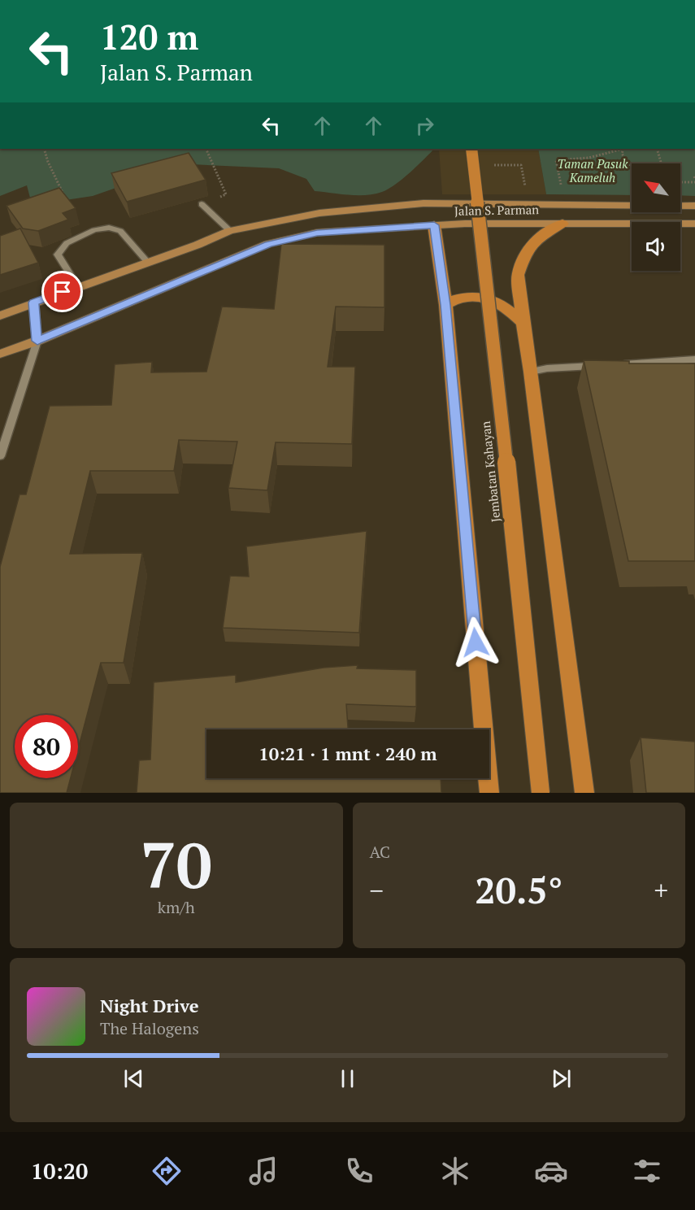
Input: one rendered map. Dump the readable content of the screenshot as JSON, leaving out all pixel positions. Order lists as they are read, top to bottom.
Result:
{
  "streets": {
    "highway": ["Jembatan Kahayan"],
    "main road": ["Jalan S. Parman"]
  },
  "parks": ["Taman Pasuk Kameluh"],
  "north": "top left",
  "page": {
    "turn": ["120 m", "Jalan S. Parman"],
    "limit": "80",
    "trip": "10:21 · 1 mnt · 240 m",
    "tile": [
      ["70", "km/h"],
      "AC"
    ],
    "heat": ["−", "20.5°", "+"],
    "song": ["Night Drive", "The Halogens"],
    "tabs": "10:20"
  }
}
